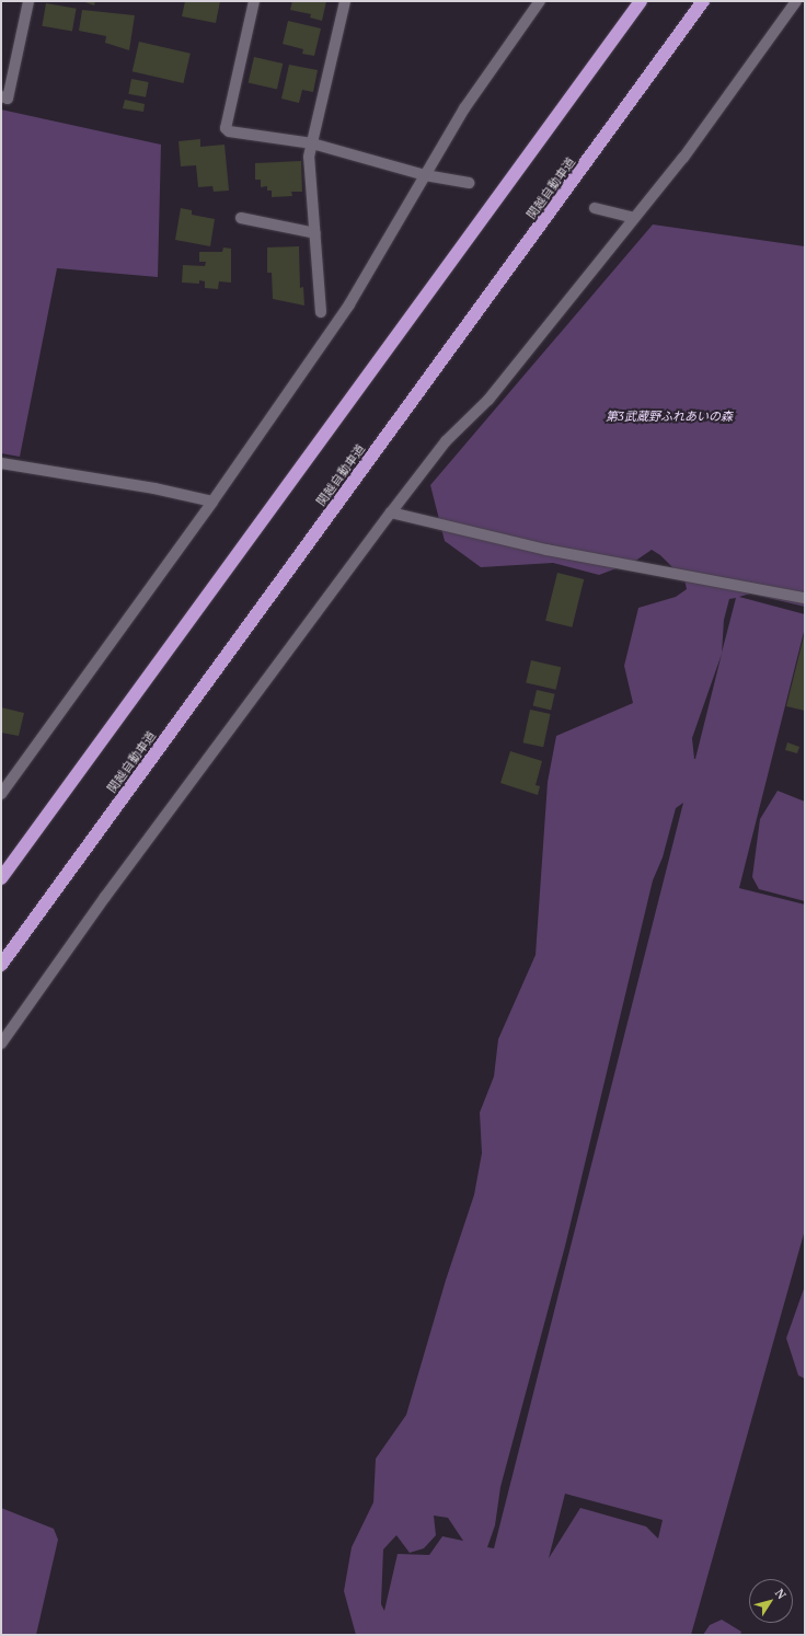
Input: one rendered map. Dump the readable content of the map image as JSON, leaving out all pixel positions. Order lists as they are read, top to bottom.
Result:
{
  "streets": {
    "highway": ["関越自動車道"]
  },
  "parks": ["第3武蔵野ふれあいの森"],
  "north": "top right"
}
